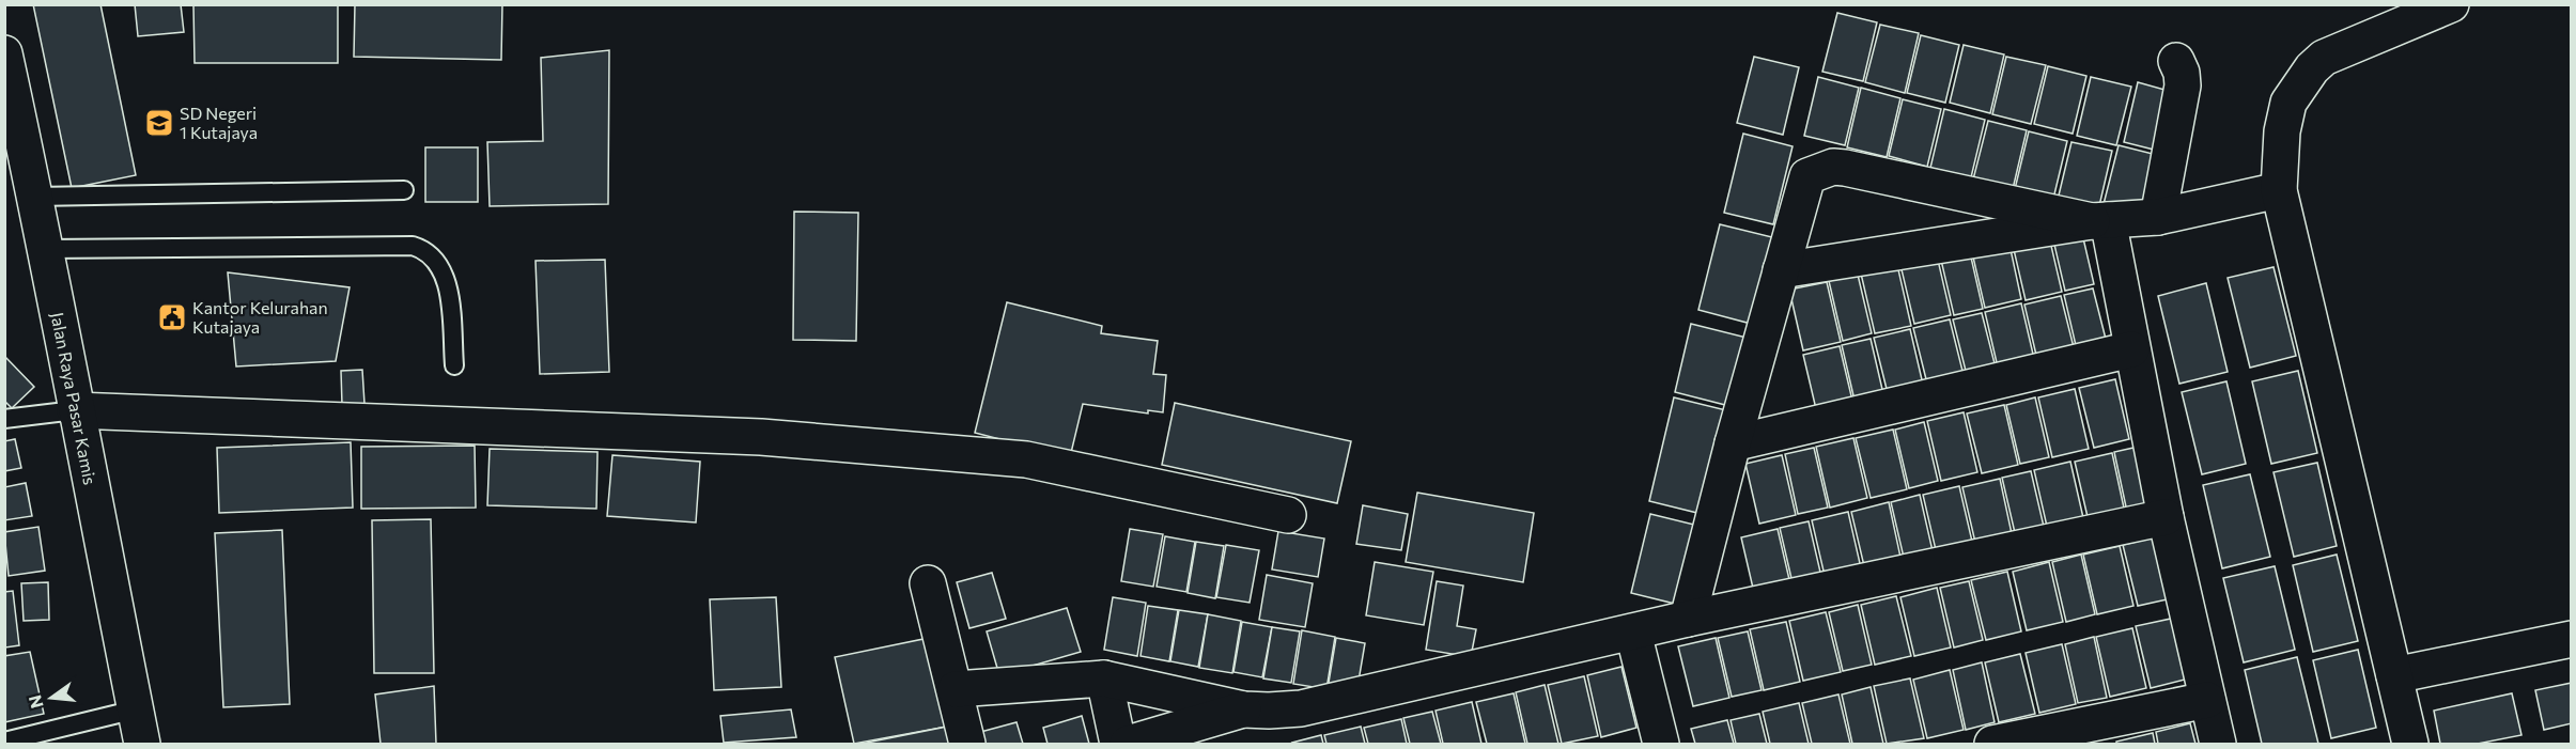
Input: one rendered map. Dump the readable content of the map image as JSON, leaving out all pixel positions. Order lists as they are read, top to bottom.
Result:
{
  "streets": {
    "street": ["Jalan Raya Pasar Kamis"]
  },
  "places": {
    "school or university": ["SD Negeri 1 Kutajaya"],
    "public building": ["Kantor Kelurahan Kutajaya"]
  },
  "north": "left"
}
